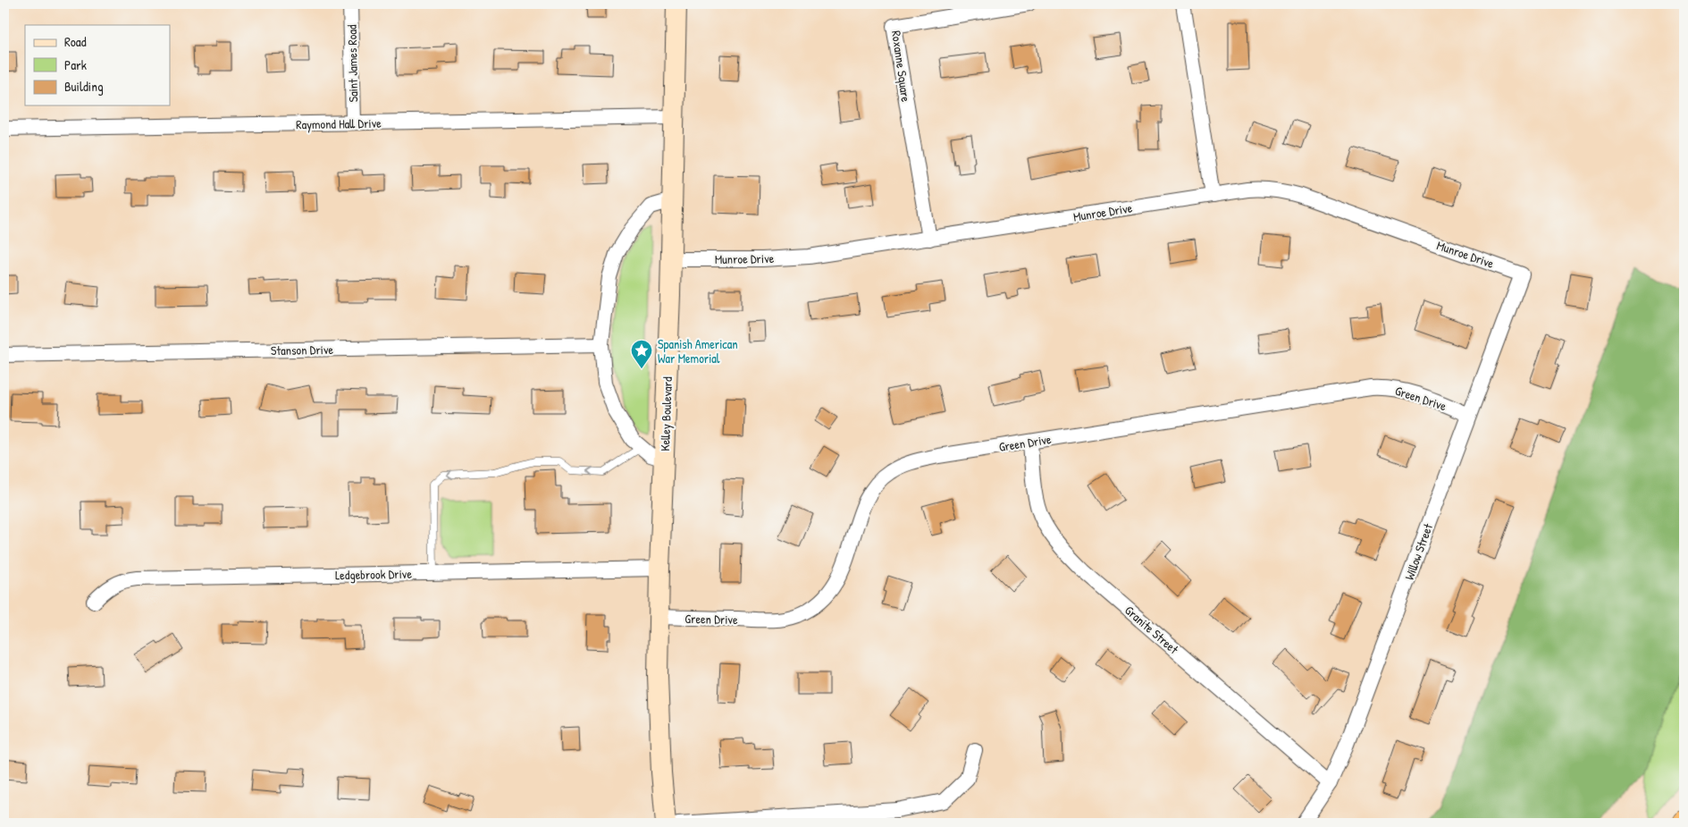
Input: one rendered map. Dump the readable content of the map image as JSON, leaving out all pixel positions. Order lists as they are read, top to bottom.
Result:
{
  "streets": {
    "main road": ["Kelley Boulevard"],
    "street": [
      "Saint James Road",
      "Roxanne Square",
      "Raymond Hall Drive",
      "Munroe Drive",
      "Stanson Drive",
      "Green Drive",
      "Willow Street",
      "Ledgebrook Drive",
      "Granite Street"
    ]
  },
  "crossings": [
    ["Saint James Road", "Raymond Hall Drive"],
    ["Roxanne Square", "Munroe Drive"],
    ["Raymond Hall Drive", "Kelley Boulevard"],
    ["Munroe Drive", "Kelley Boulevard"],
    ["Munroe Drive", "Willow Street"],
    ["Green Drive", "Kelley Boulevard"],
    ["Green Drive", "Willow Street"],
    ["Green Drive", "Granite Street"],
    ["Kelley Boulevard", "Ledgebrook Drive"],
    ["Willow Street", "Granite Street"]
  ],
  "places": {
    "place": ["Spanish American War Memorial"]
  },
  "legend": ["Road", "Park", "Building"]
}
